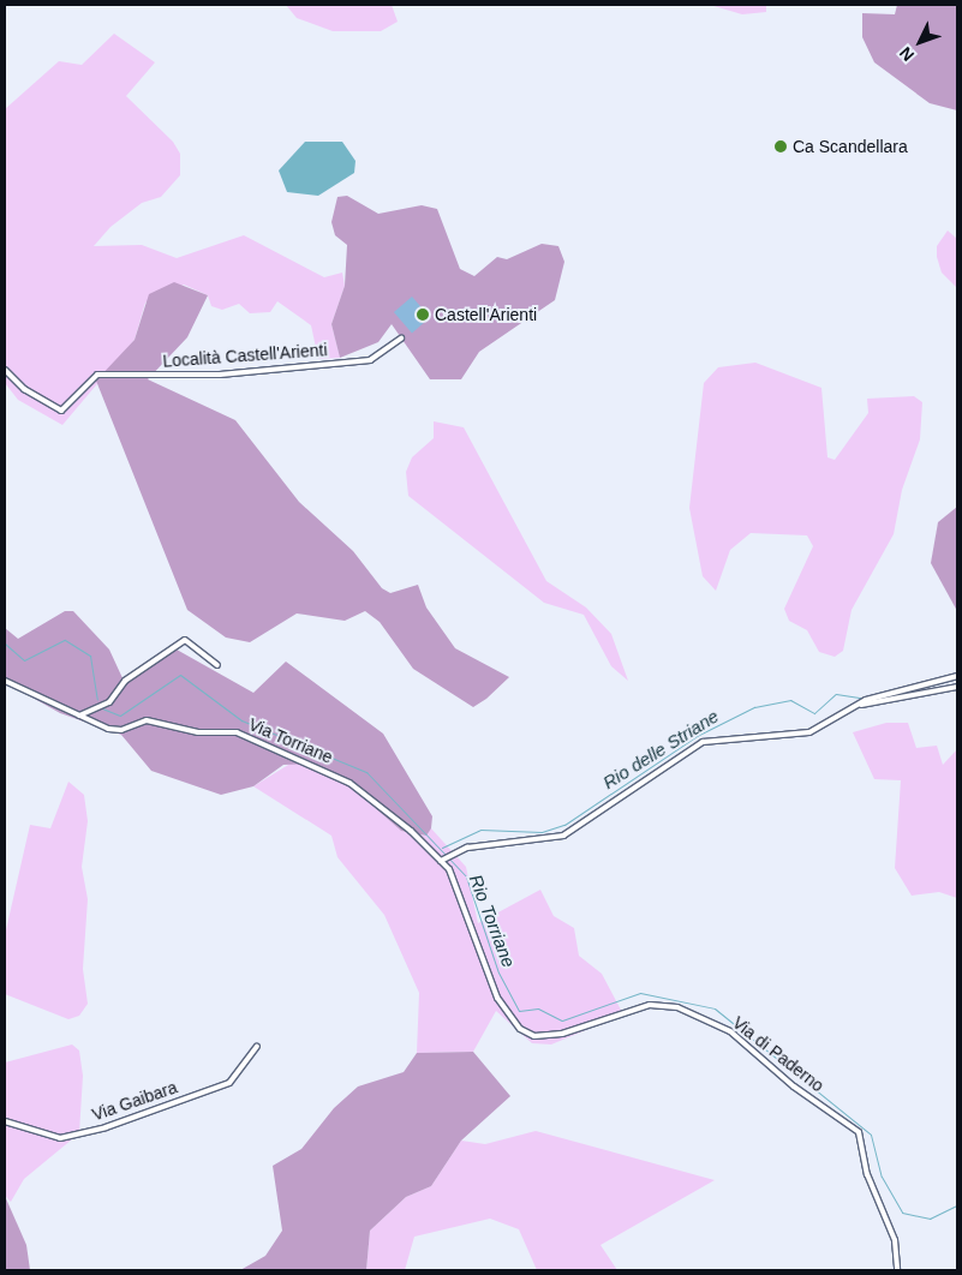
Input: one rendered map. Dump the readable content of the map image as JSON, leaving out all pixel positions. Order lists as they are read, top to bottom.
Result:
{
  "streets": {
    "street": [
      "Località Castell'Arienti",
      "Via Torriane",
      "Via di Paderno",
      "Via Gaibara"
    ]
  },
  "crossings": [
    ["Via Torriane", "Via di Paderno"]
  ],
  "water": ["Rio delle Striane", "Rio Torriane"],
  "places": ["Ca Scandellara", "Castell'Arienti"],
  "north": "bottom left"
}
